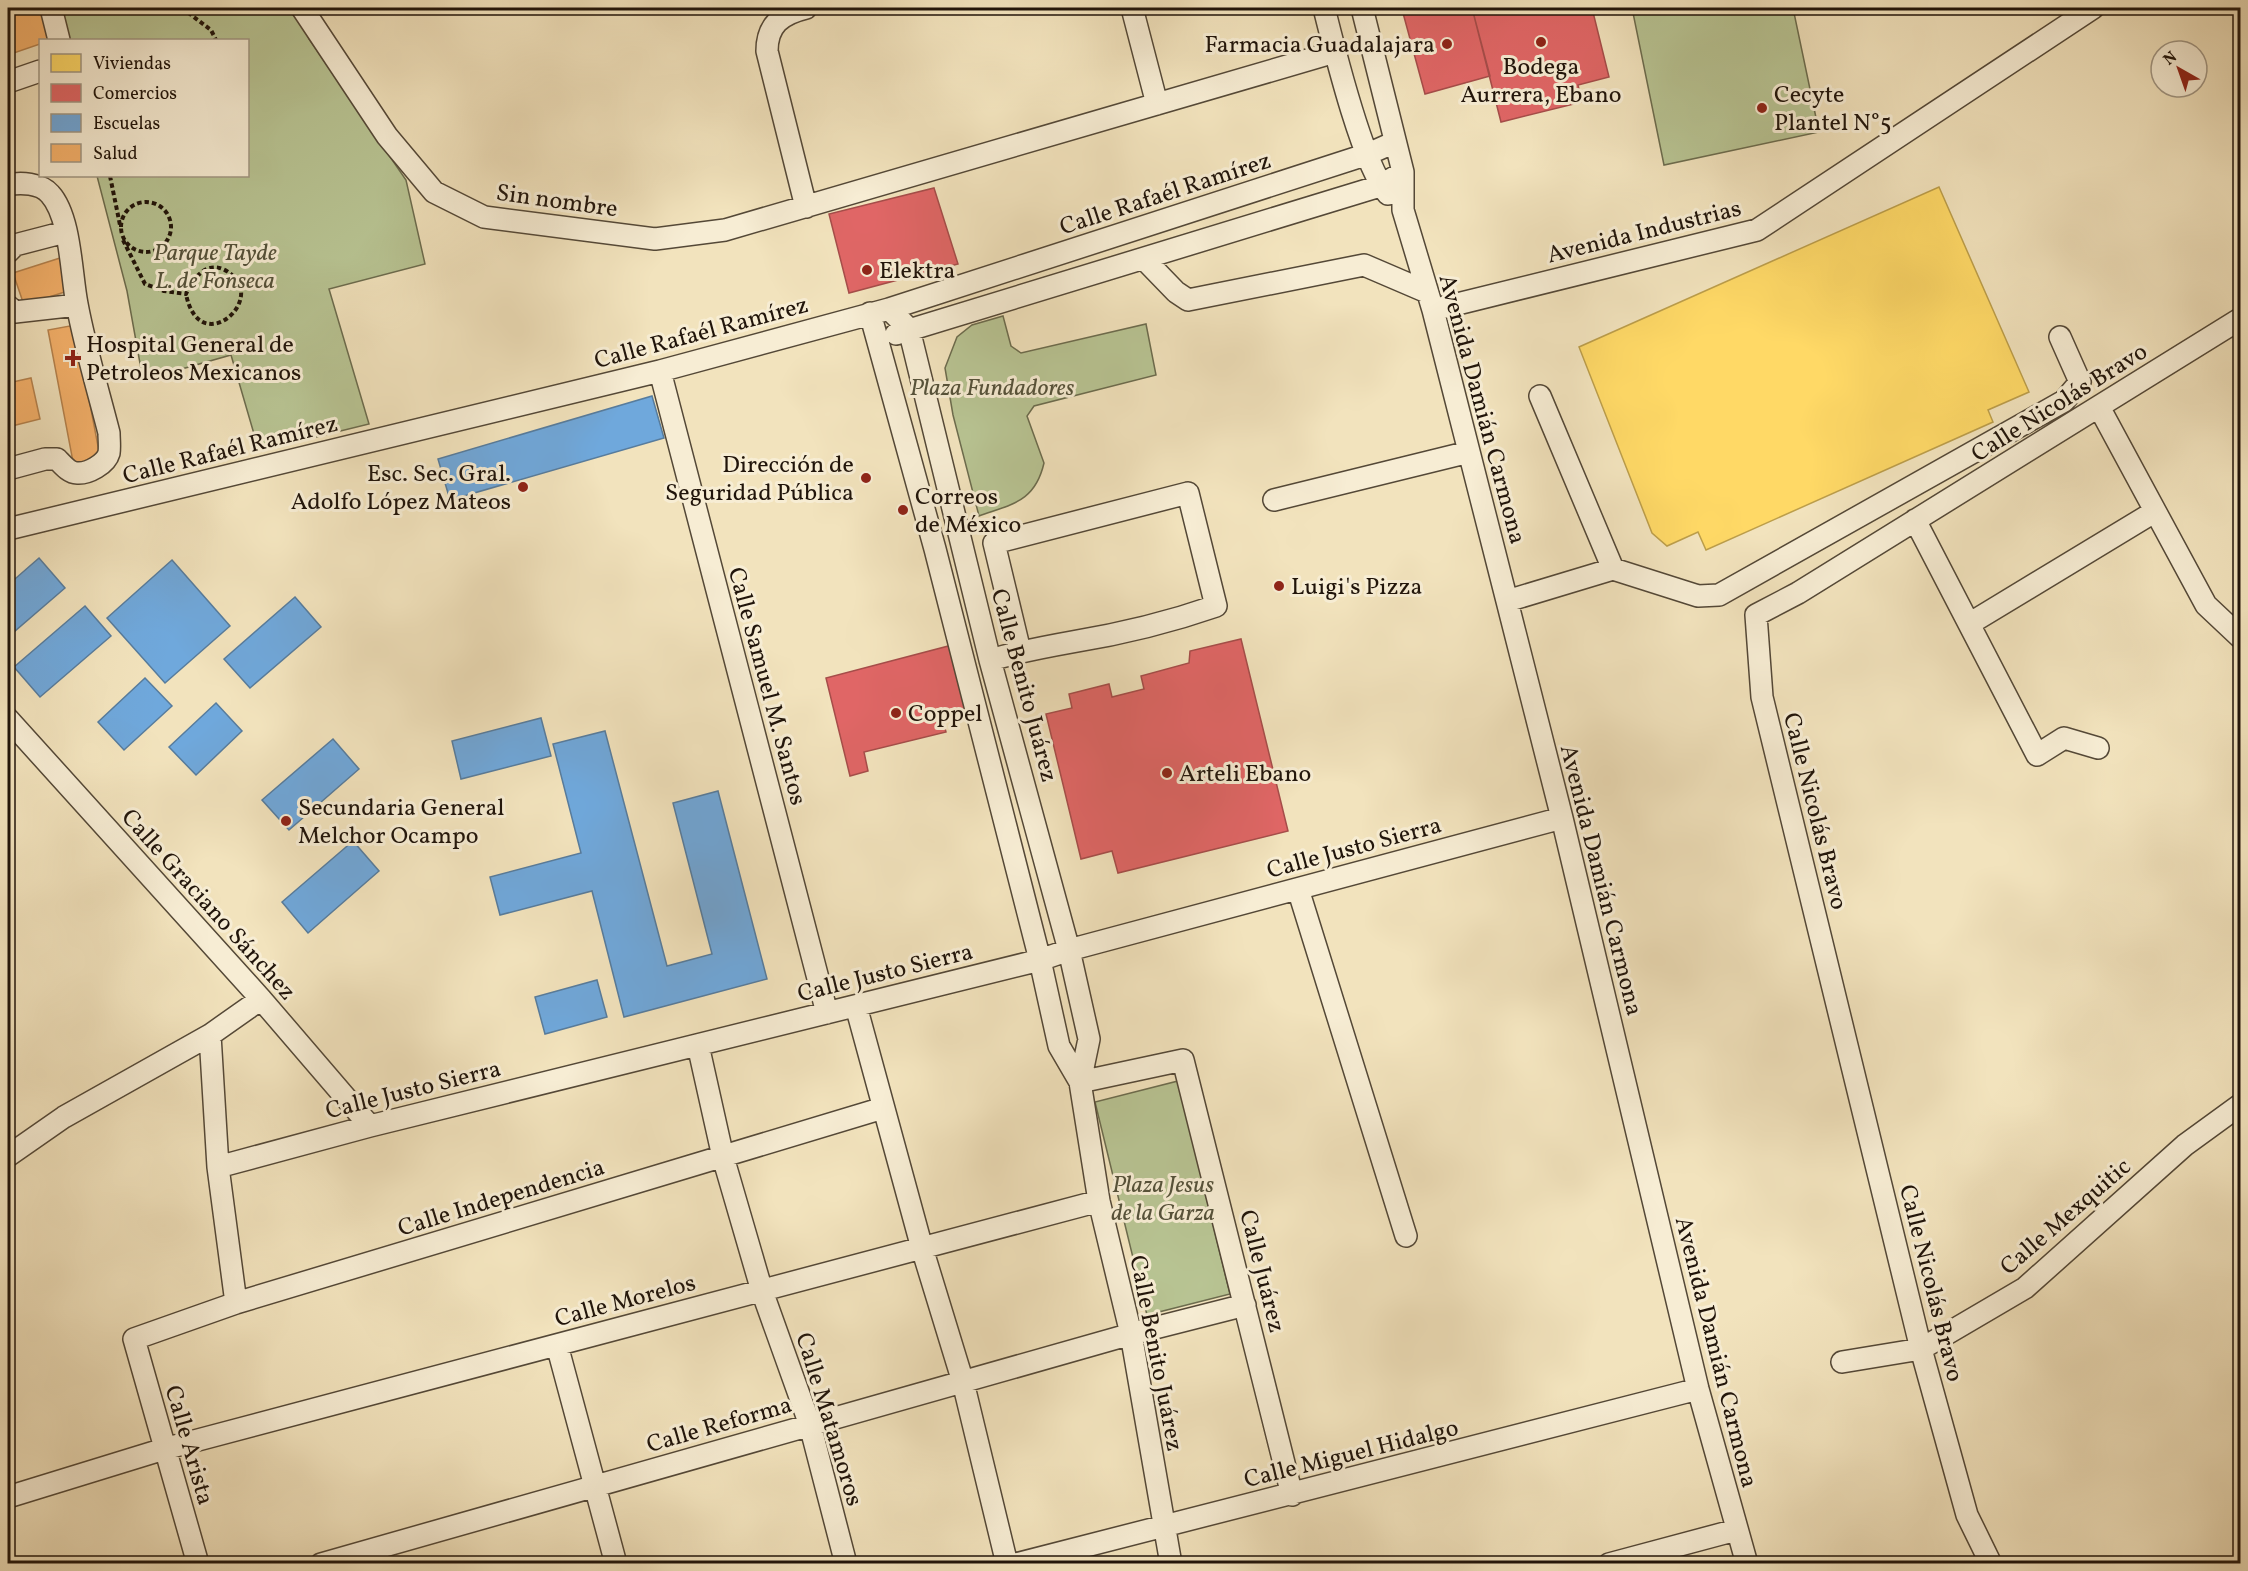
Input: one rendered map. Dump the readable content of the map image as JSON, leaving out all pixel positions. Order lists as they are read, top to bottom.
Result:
{
  "streets": {
    "street": [
      "Calle Rafaél Ramírez",
      "Sin nombre",
      "Avenida Industrias",
      "Calle Nicolás Bravo",
      "Avenida Damián Carmona",
      "Calle Benito Juárez",
      "Calle Samuel M. Santos",
      "Calle Justo Sierra",
      "Calle Graciano Sánchez",
      "Calle Independencia",
      "Calle Mexquitic",
      "Calle Juárez",
      "Calle Morelos",
      "Calle Matamoros",
      "Calle Reforma",
      "Calle Arista",
      "Calle Miguel Hidalgo"
    ]
  },
  "crossings": [
    ["Calle Rafaél Ramírez", "Avenida Damián Carmona"],
    ["Calle Rafaél Ramírez", "Calle Benito Juárez"],
    ["Calle Rafaél Ramírez", "Calle Samuel M. Santos"],
    ["Avenida Industrias", "Avenida Damián Carmona"],
    ["Calle Nicolás Bravo", "Calle Mexquitic"],
    ["Avenida Damián Carmona", "Calle Justo Sierra"],
    ["Avenida Damián Carmona", "Calle Miguel Hidalgo"],
    ["Calle Benito Juárez", "Calle Justo Sierra"],
    ["Calle Benito Juárez", "Calle Juárez"],
    ["Calle Benito Juárez", "Calle Morelos"],
    ["Calle Benito Juárez", "Calle Reforma"],
    ["Calle Benito Juárez", "Calle Miguel Hidalgo"],
    ["Calle Samuel M. Santos", "Calle Justo Sierra"],
    ["Calle Justo Sierra", "Calle Graciano Sánchez"],
    ["Calle Justo Sierra", "Calle Matamoros"],
    ["Calle Independencia", "Calle Matamoros"],
    ["Calle Independencia", "Calle Arista"],
    ["Calle Juárez", "Calle Reforma"],
    ["Calle Juárez", "Calle Miguel Hidalgo"],
    ["Calle Morelos", "Calle Matamoros"],
    ["Calle Morelos", "Calle Arista"],
    ["Calle Matamoros", "Calle Reforma"]
  ],
  "parks": ["Parque Tayde L. de Fonseca", "Plaza Fundadores", "Plaza Jesus de la Garza"],
  "places": {
    "other": [
      "Bodega Aurrera, Ebano",
      "Farmacia Guadalajara",
      "Cecyte Plantel N°5",
      "Elektra",
      "Dirección de Seguridad Pública",
      "Esc. Sec. Gral. Adolfo López Mateos",
      "Correos de México",
      "Luigi's Pizza",
      "Coppel",
      "Arteli Ebano",
      "Secundaria General Melchor Ocampo"
    ],
    "health": ["Hospital General de Petroleos Mexicanos"]
  },
  "legend": [
    "Viviendas",
    "Comercios",
    "Escuelas",
    "Salud"
  ],
  "north": "top left"
}
